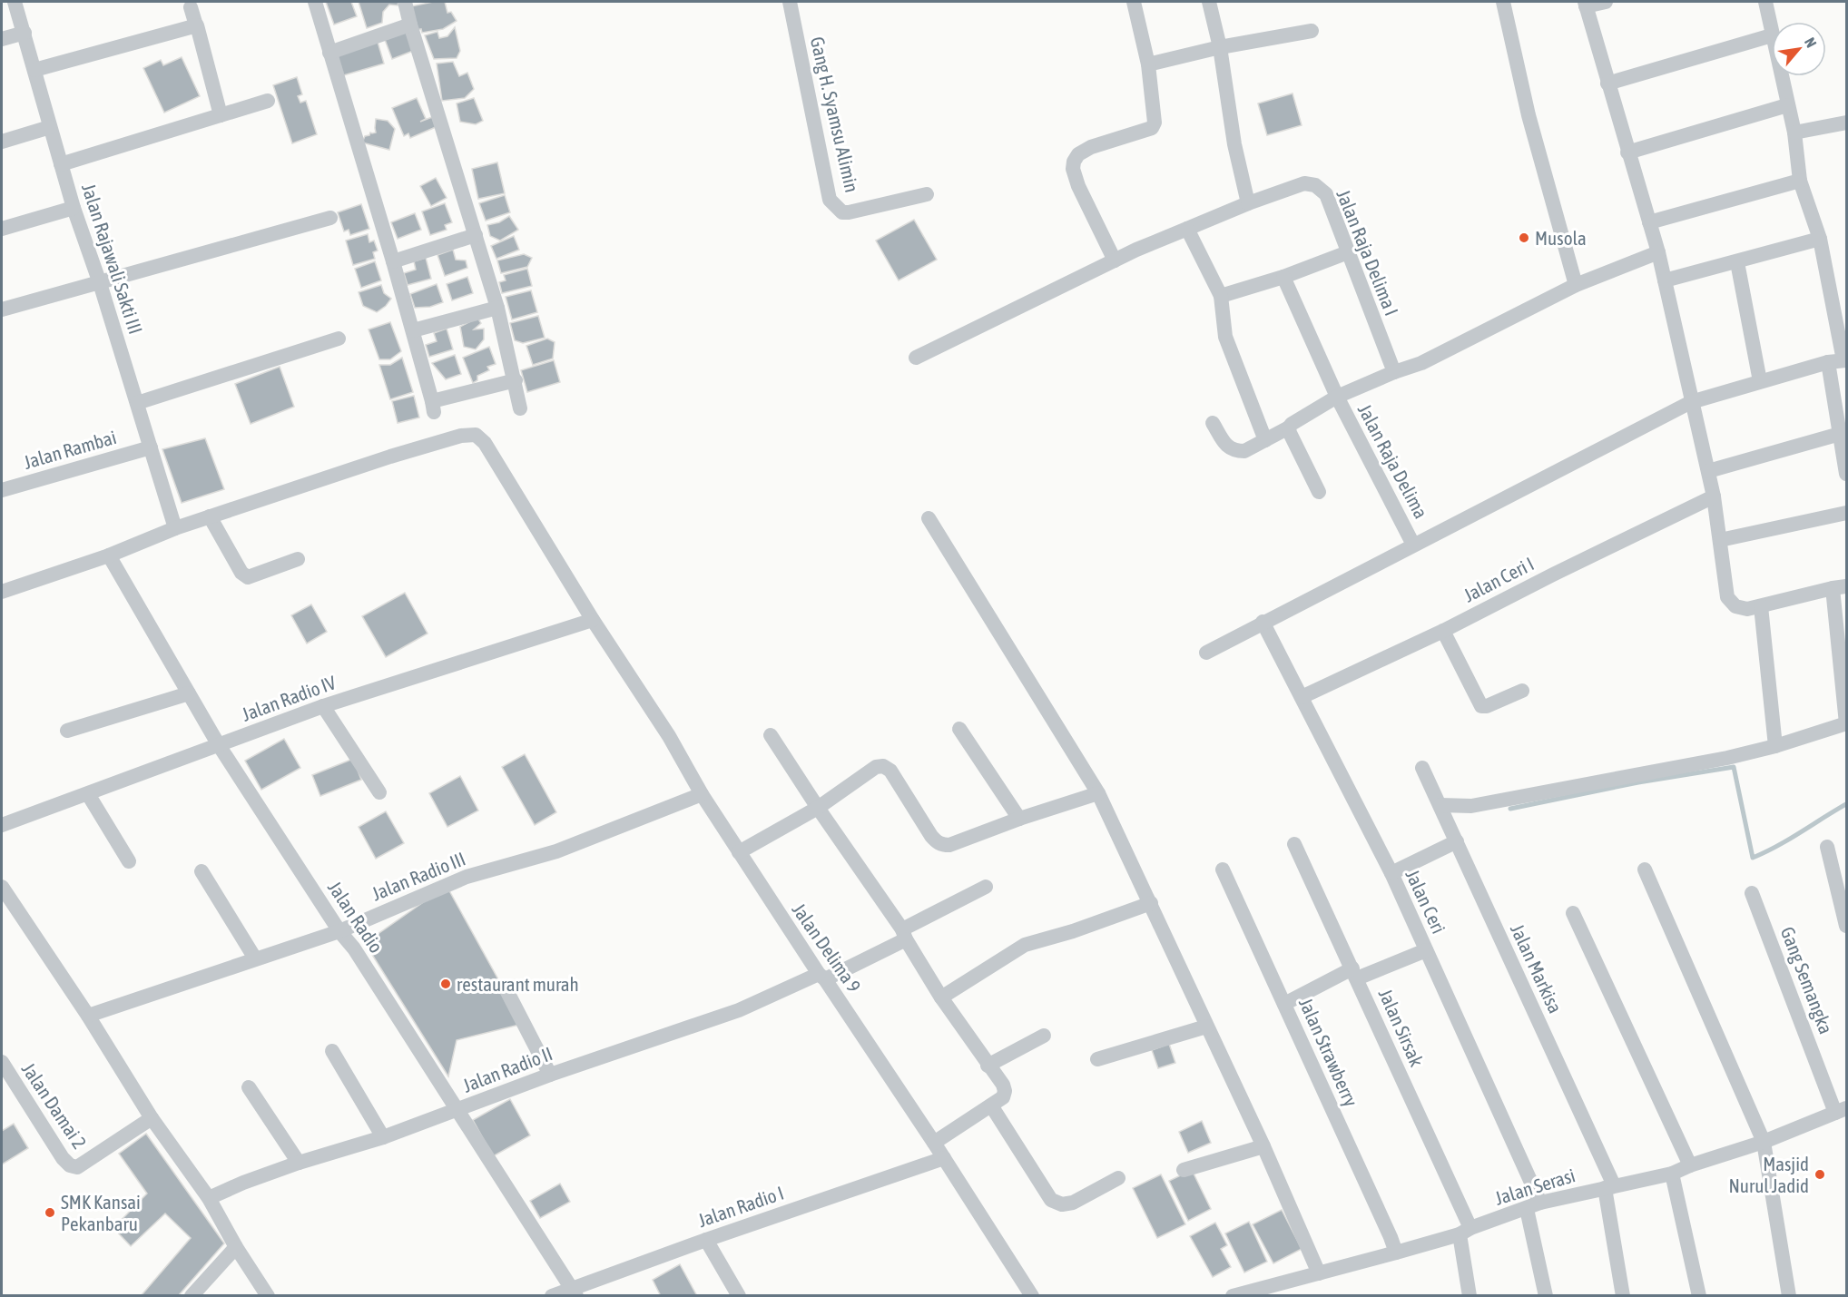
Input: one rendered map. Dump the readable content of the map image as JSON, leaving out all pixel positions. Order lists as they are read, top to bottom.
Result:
{
  "streets": {
    "street": [
      "Gang H. Syamsu Alimin",
      "Jalan Raja Delima I",
      "Jalan Rajawali Sakti III",
      "Jalan Rambai",
      "Jalan Raja Delima",
      "Jalan Ceri I",
      "Jalan Radio IV",
      "Jalan Radio III",
      "Jalan Ceri",
      "Jalan Radio",
      "Jalan Delima 9",
      "Jalan Markisa",
      "Gang Semangka",
      "Jalan Sirsak",
      "Jalan Strawberry",
      "Jalan Radio II",
      "Jalan Damai 2",
      "Jalan Serasi",
      "Jalan Radio I"
    ]
  },
  "crossings": [
    ["Jalan Rajawali Sakti III", "Jalan Rambai"],
    ["Jalan Ceri I", "Jalan Ceri"],
    ["Jalan Radio IV", "Jalan Radio"],
    ["Jalan Radio IV", "Jalan Delima 9"],
    ["Jalan Radio III", "Jalan Radio"],
    ["Jalan Radio III", "Jalan Delima 9"],
    ["Jalan Ceri", "Jalan Serasi"],
    ["Jalan Radio", "Jalan Radio II"],
    ["Jalan Radio", "Jalan Radio I"],
    ["Jalan Delima 9", "Jalan Radio II"],
    ["Jalan Delima 9", "Jalan Radio I"],
    ["Jalan Markisa", "Jalan Serasi"],
    ["Gang Semangka", "Jalan Serasi"],
    ["Jalan Sirsak", "Jalan Serasi"],
    ["Jalan Strawberry", "Jalan Serasi"]
  ],
  "places": [
    "Musola",
    "restaurant murah",
    "Masjid Nurul Jadid",
    "SMK Kansai Pekanbaru"
  ],
  "north": "top right"
}
